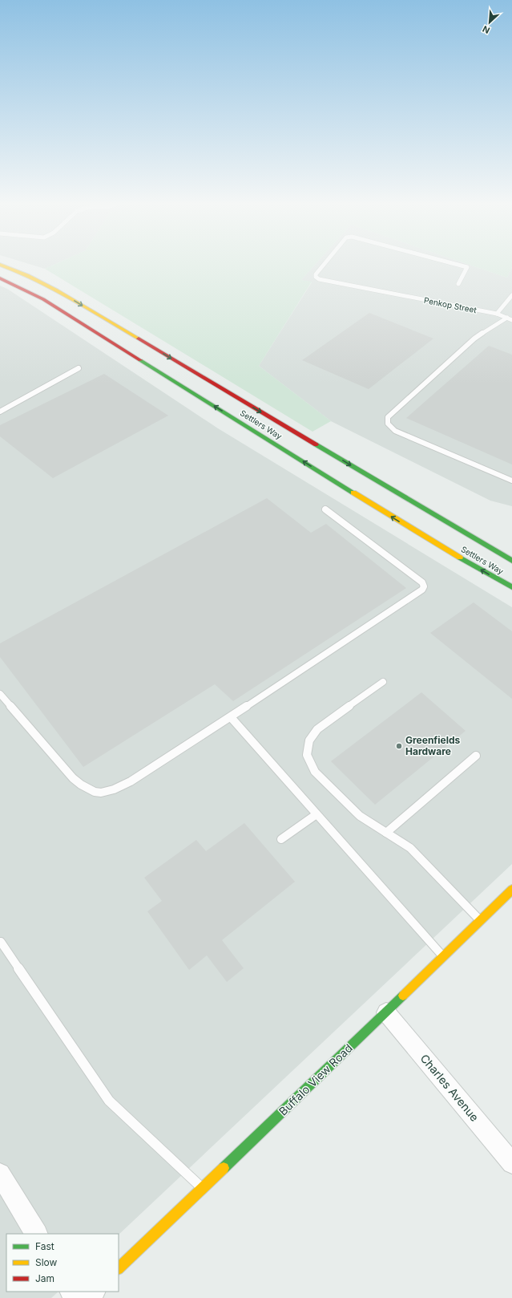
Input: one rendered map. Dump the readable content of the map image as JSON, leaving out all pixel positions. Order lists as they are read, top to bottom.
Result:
{
  "streets": {
    "main road": ["Settlers Way", "Buffalo View Road"],
    "street": ["Charles Avenue"],
    "lane": ["Penkop Street"]
  },
  "crossings": [
    ["Buffalo View Road", "Charles Avenue"]
  ],
  "places": ["Greenfields Hardware"],
  "legend": ["Fast", "Slow", "Jam"],
  "north": "bottom left"
}
